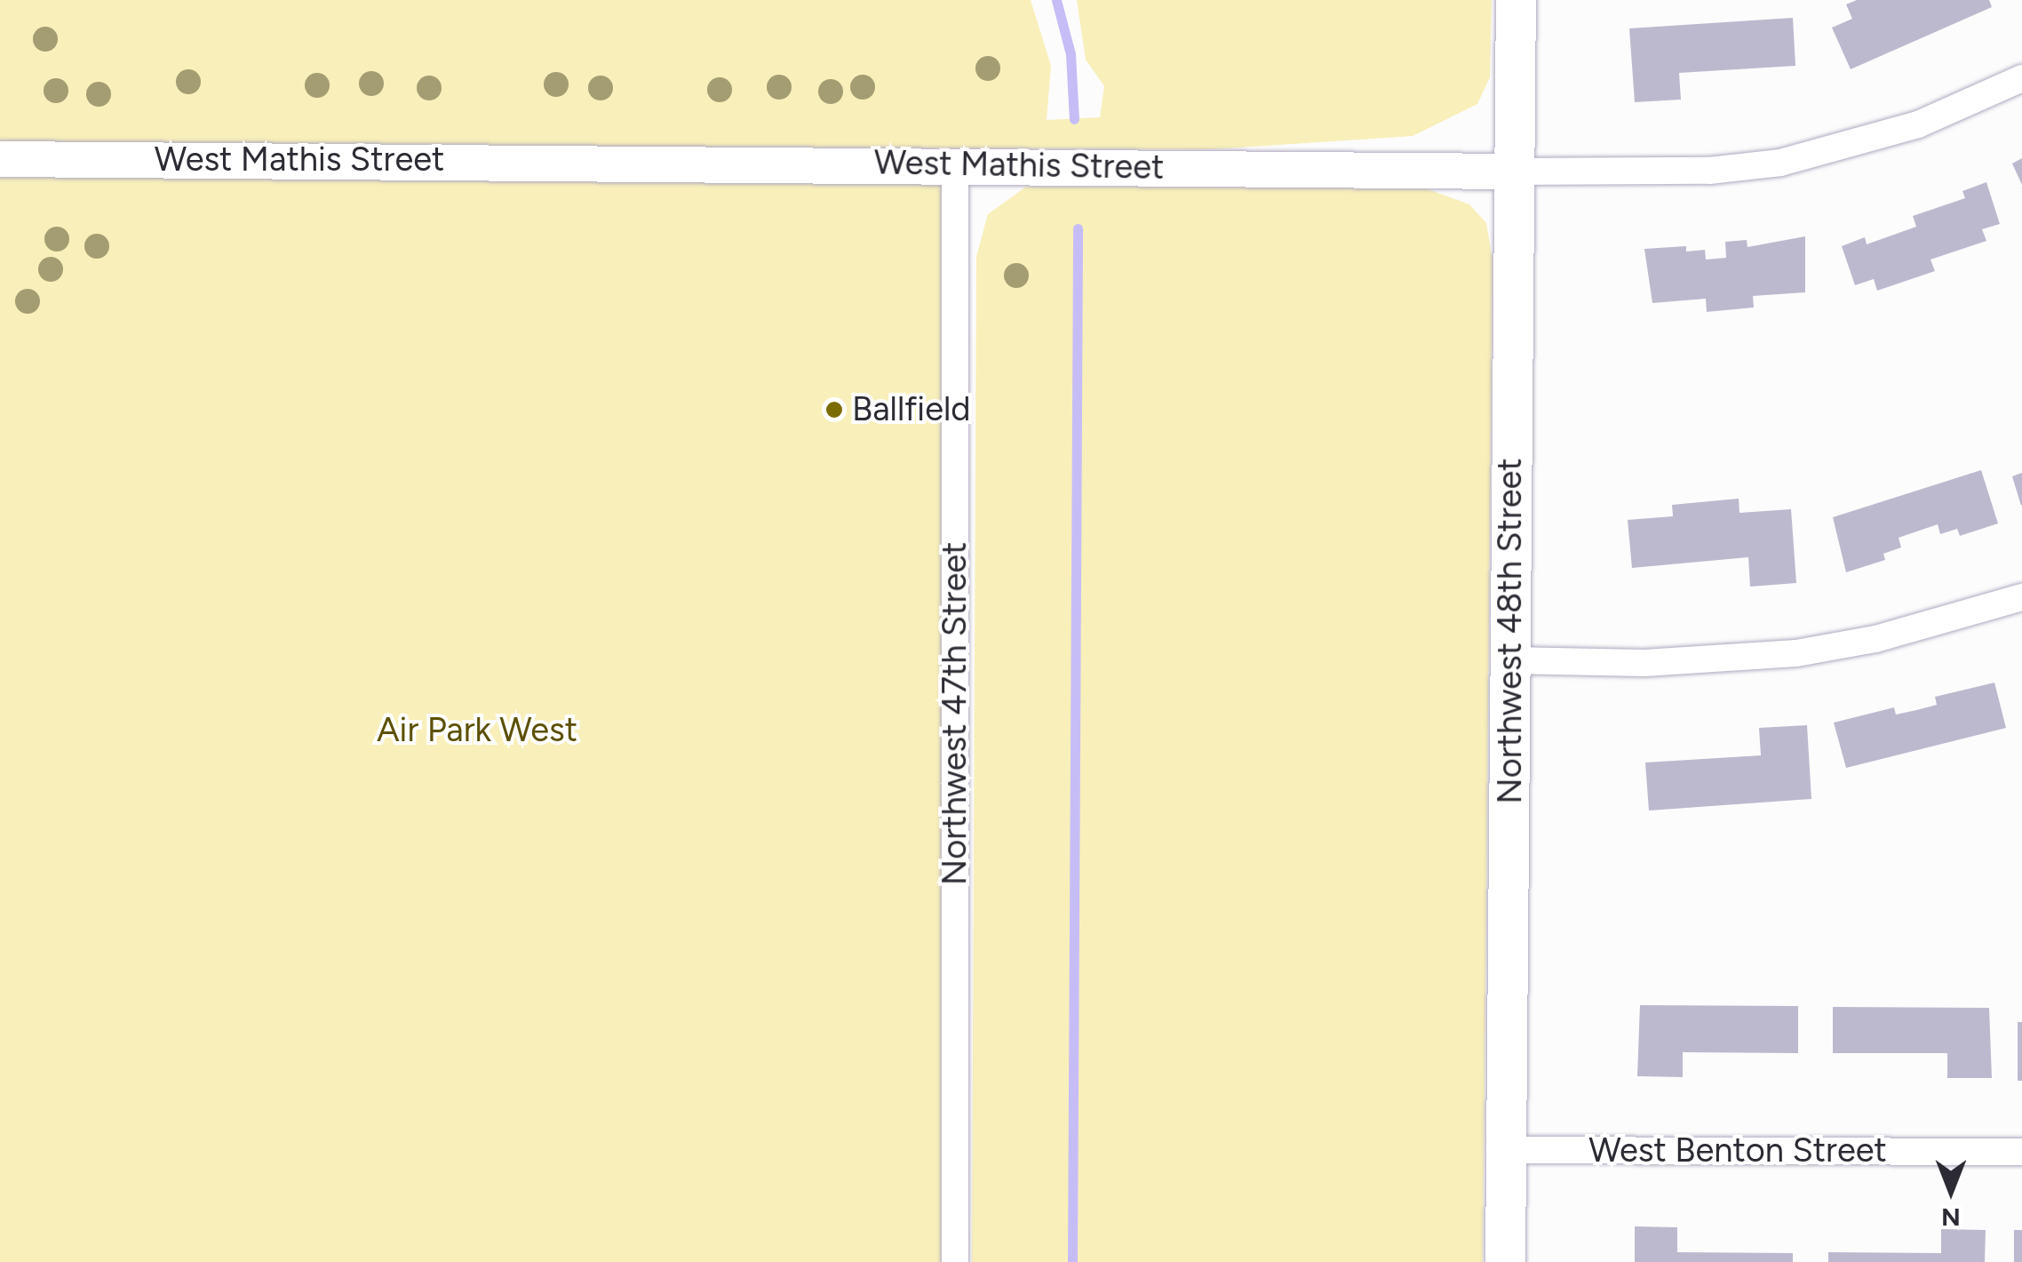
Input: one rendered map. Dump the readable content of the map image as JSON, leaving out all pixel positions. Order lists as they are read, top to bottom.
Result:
{
  "streets": {
    "main road": ["Northwest 48th Street"],
    "street": ["West Mathis Street", "Northwest 47th Street", "West Benton Street"]
  },
  "crossings": [
    ["West Mathis Street", "Northwest 48th Street"],
    ["West Mathis Street", "Northwest 47th Street"],
    ["Northwest 48th Street", "West Benton Street"]
  ],
  "parks": ["Air Park West"],
  "places": ["Ballfield"],
  "north": "bottom"
}
